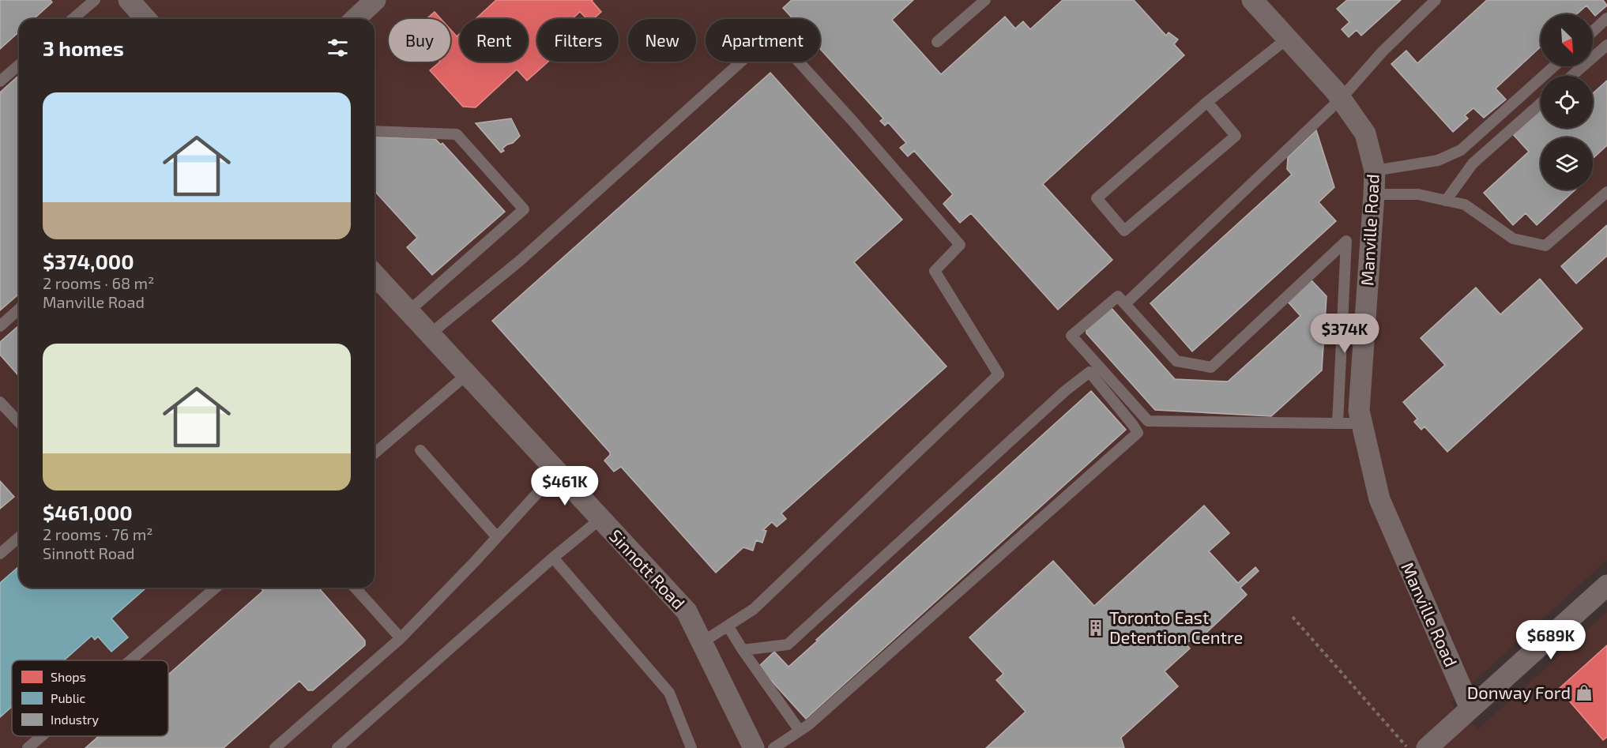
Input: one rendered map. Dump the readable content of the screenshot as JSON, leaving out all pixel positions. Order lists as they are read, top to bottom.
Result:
{
  "streets": {
    "street": ["Manville Road", "Sinnott Road"]
  },
  "places": {
    "building": ["Toronto East Detention Centre"],
    "shop": ["Donway Ford"]
  },
  "legend": ["Shops", "Public", "Industry"],
  "north": "bottom right",
  "page": {
    "chip": [
      "Buy",
      "Rent",
      "Filters",
      "New",
      "Apartment"
    ],
    "heading": "3 homes",
    "list": [
      {
        "name": "$374,000",
        "note": "2 rooms · 68 m² · Manville Road"
      },
      {
        "name": "$461,000",
        "note": "2 rooms · 76 m² · Sinnott Road"
      }
    ],
    "price": ["$374K", "$461K", "$689K"]
  }
}
